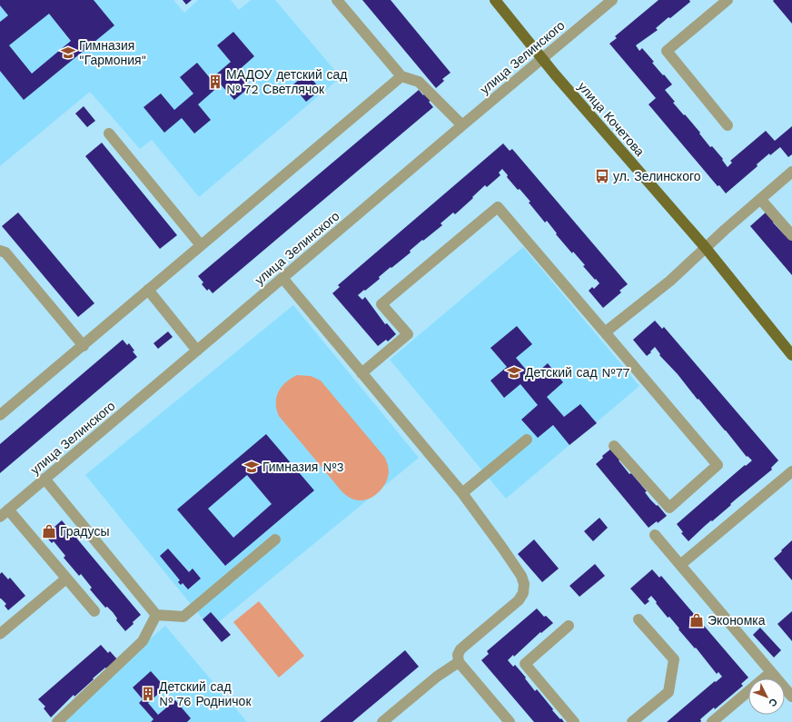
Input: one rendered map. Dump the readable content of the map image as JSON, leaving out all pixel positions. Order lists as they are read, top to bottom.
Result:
{
  "streets": {
    "main road": ["улица Кочетова"],
    "street": ["улица Зелинского"]
  },
  "crossings": [
    ["улица Зелинского", "улица Кочетова"]
  ],
  "places": {
    "school or university": ["Гимназия \"Гармония\"", "Детский сад №77", "Гимназия №3"],
    "building": ["МАДОУ детский сад № 72 Светлячок", "Детский сад № 76 Родничок"],
    "bus stop": ["ул. Зелинского"],
    "shop": ["Градусы", "Экономка"]
  },
  "north": "bottom right"
}
